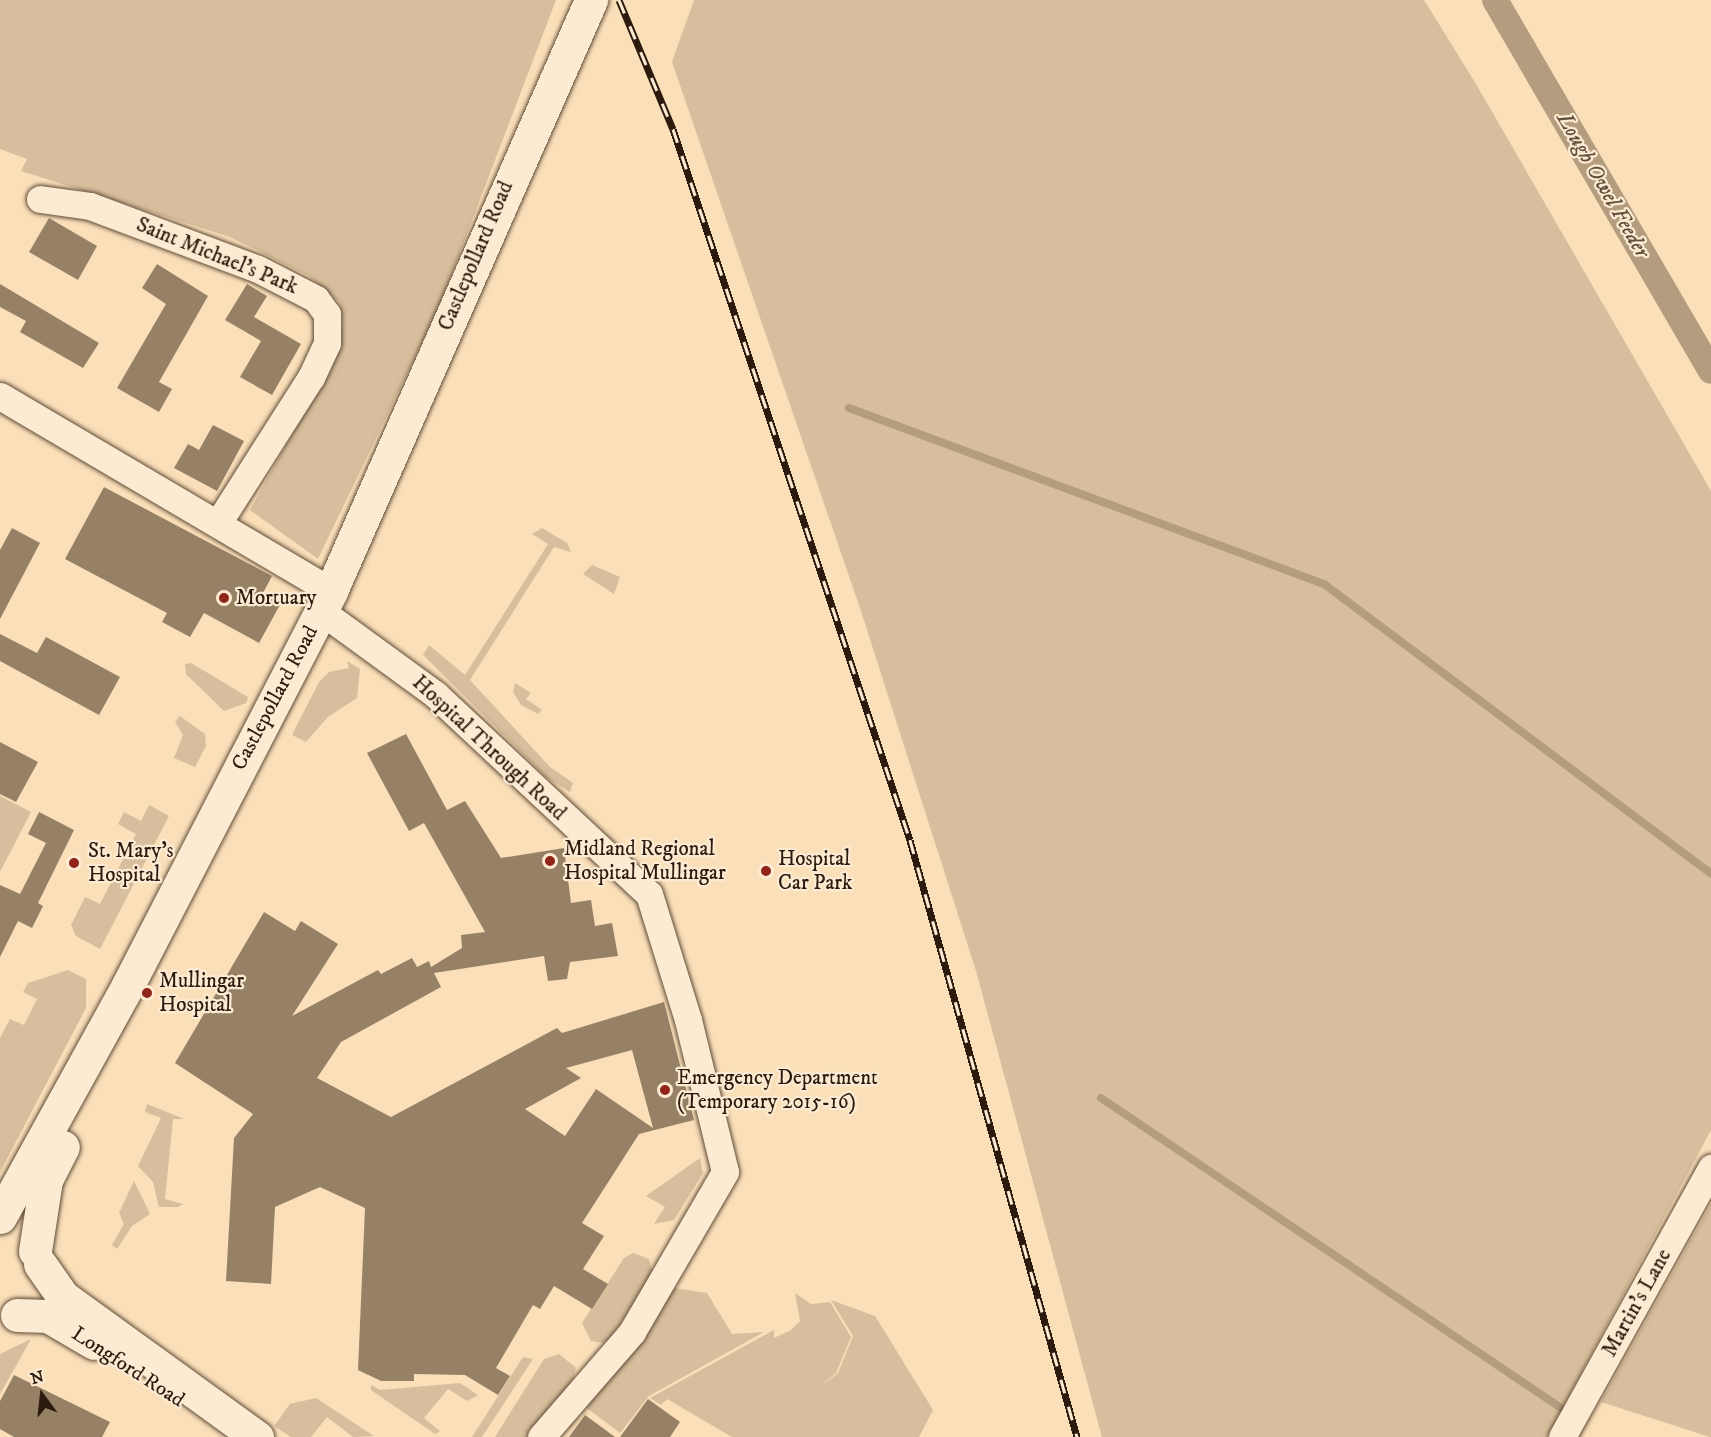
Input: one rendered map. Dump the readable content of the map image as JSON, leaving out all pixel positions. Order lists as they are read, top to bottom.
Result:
{
  "streets": {
    "main road": ["Castlepollard Road", "Longford Road"],
    "street": ["Saint Michael's Park", "Hospital Through Road", "Martin's Lane"]
  },
  "crossings": [
    ["Castlepollard Road", "Hospital Through Road"]
  ],
  "water": ["Lough Owel Feeder"],
  "places": [
    "Mortuary",
    "Midland Regional Hospital Mullingar",
    "St. Mary's Hospital",
    "Hospital Car Park",
    "Mullingar Hospital",
    "Emergency Department (Temporary 2015-16)"
  ],
  "north": "top"
}
